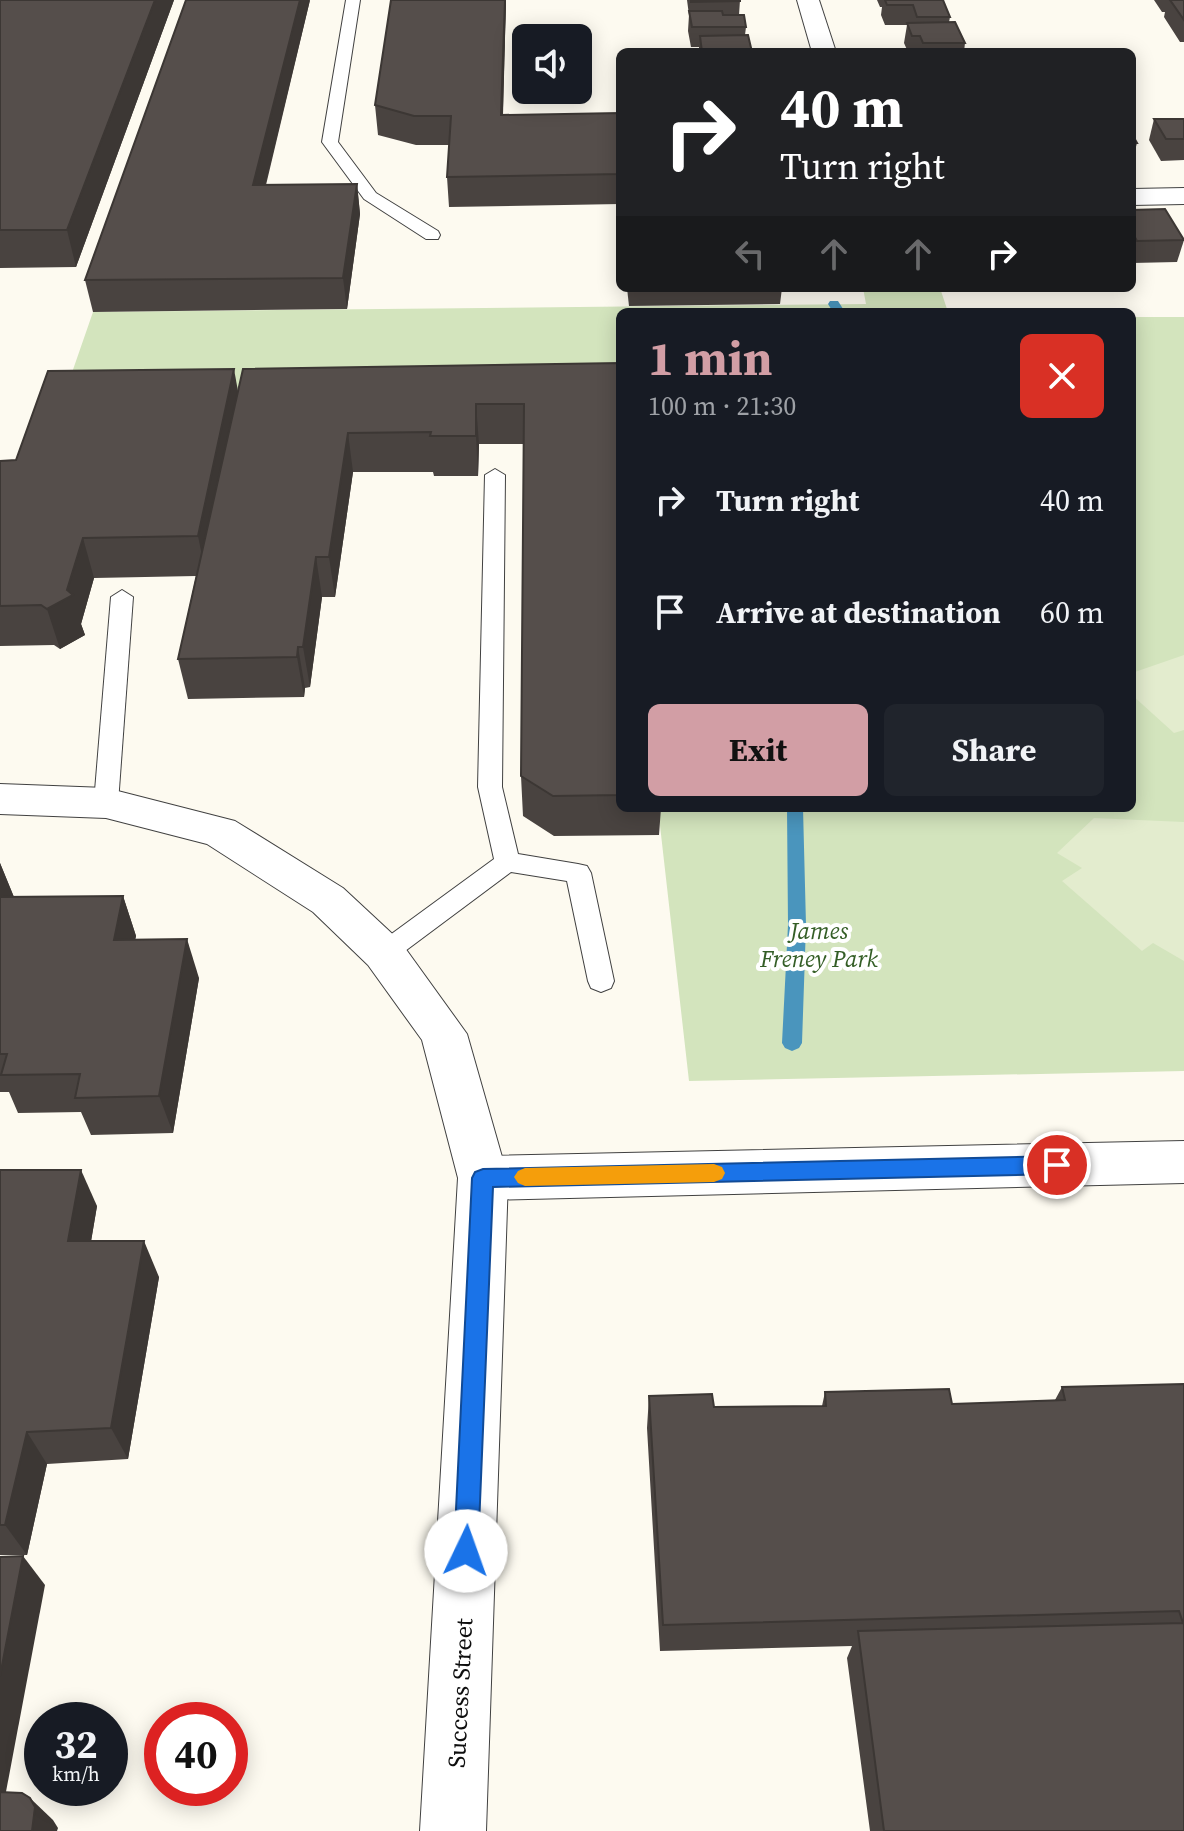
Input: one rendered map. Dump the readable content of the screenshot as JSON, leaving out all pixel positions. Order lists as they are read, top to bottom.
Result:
{
  "streets": {
    "street": ["Success Street"]
  },
  "parks": ["James Freney Park"],
  "page": {
    "turn": ["40 m", "Turn right"],
    "heading": ["1 min", "100 m · 21:30"],
    "list": [
      {
        "name": "Turn right",
        "value": "40 m"
      },
      {
        "name": "Arrive at destination",
        "value": "60 m"
      }
    ],
    "buttons": ["Exit", "Share"],
    "speed": "32 km/h",
    "limit": "40"
  }
}
